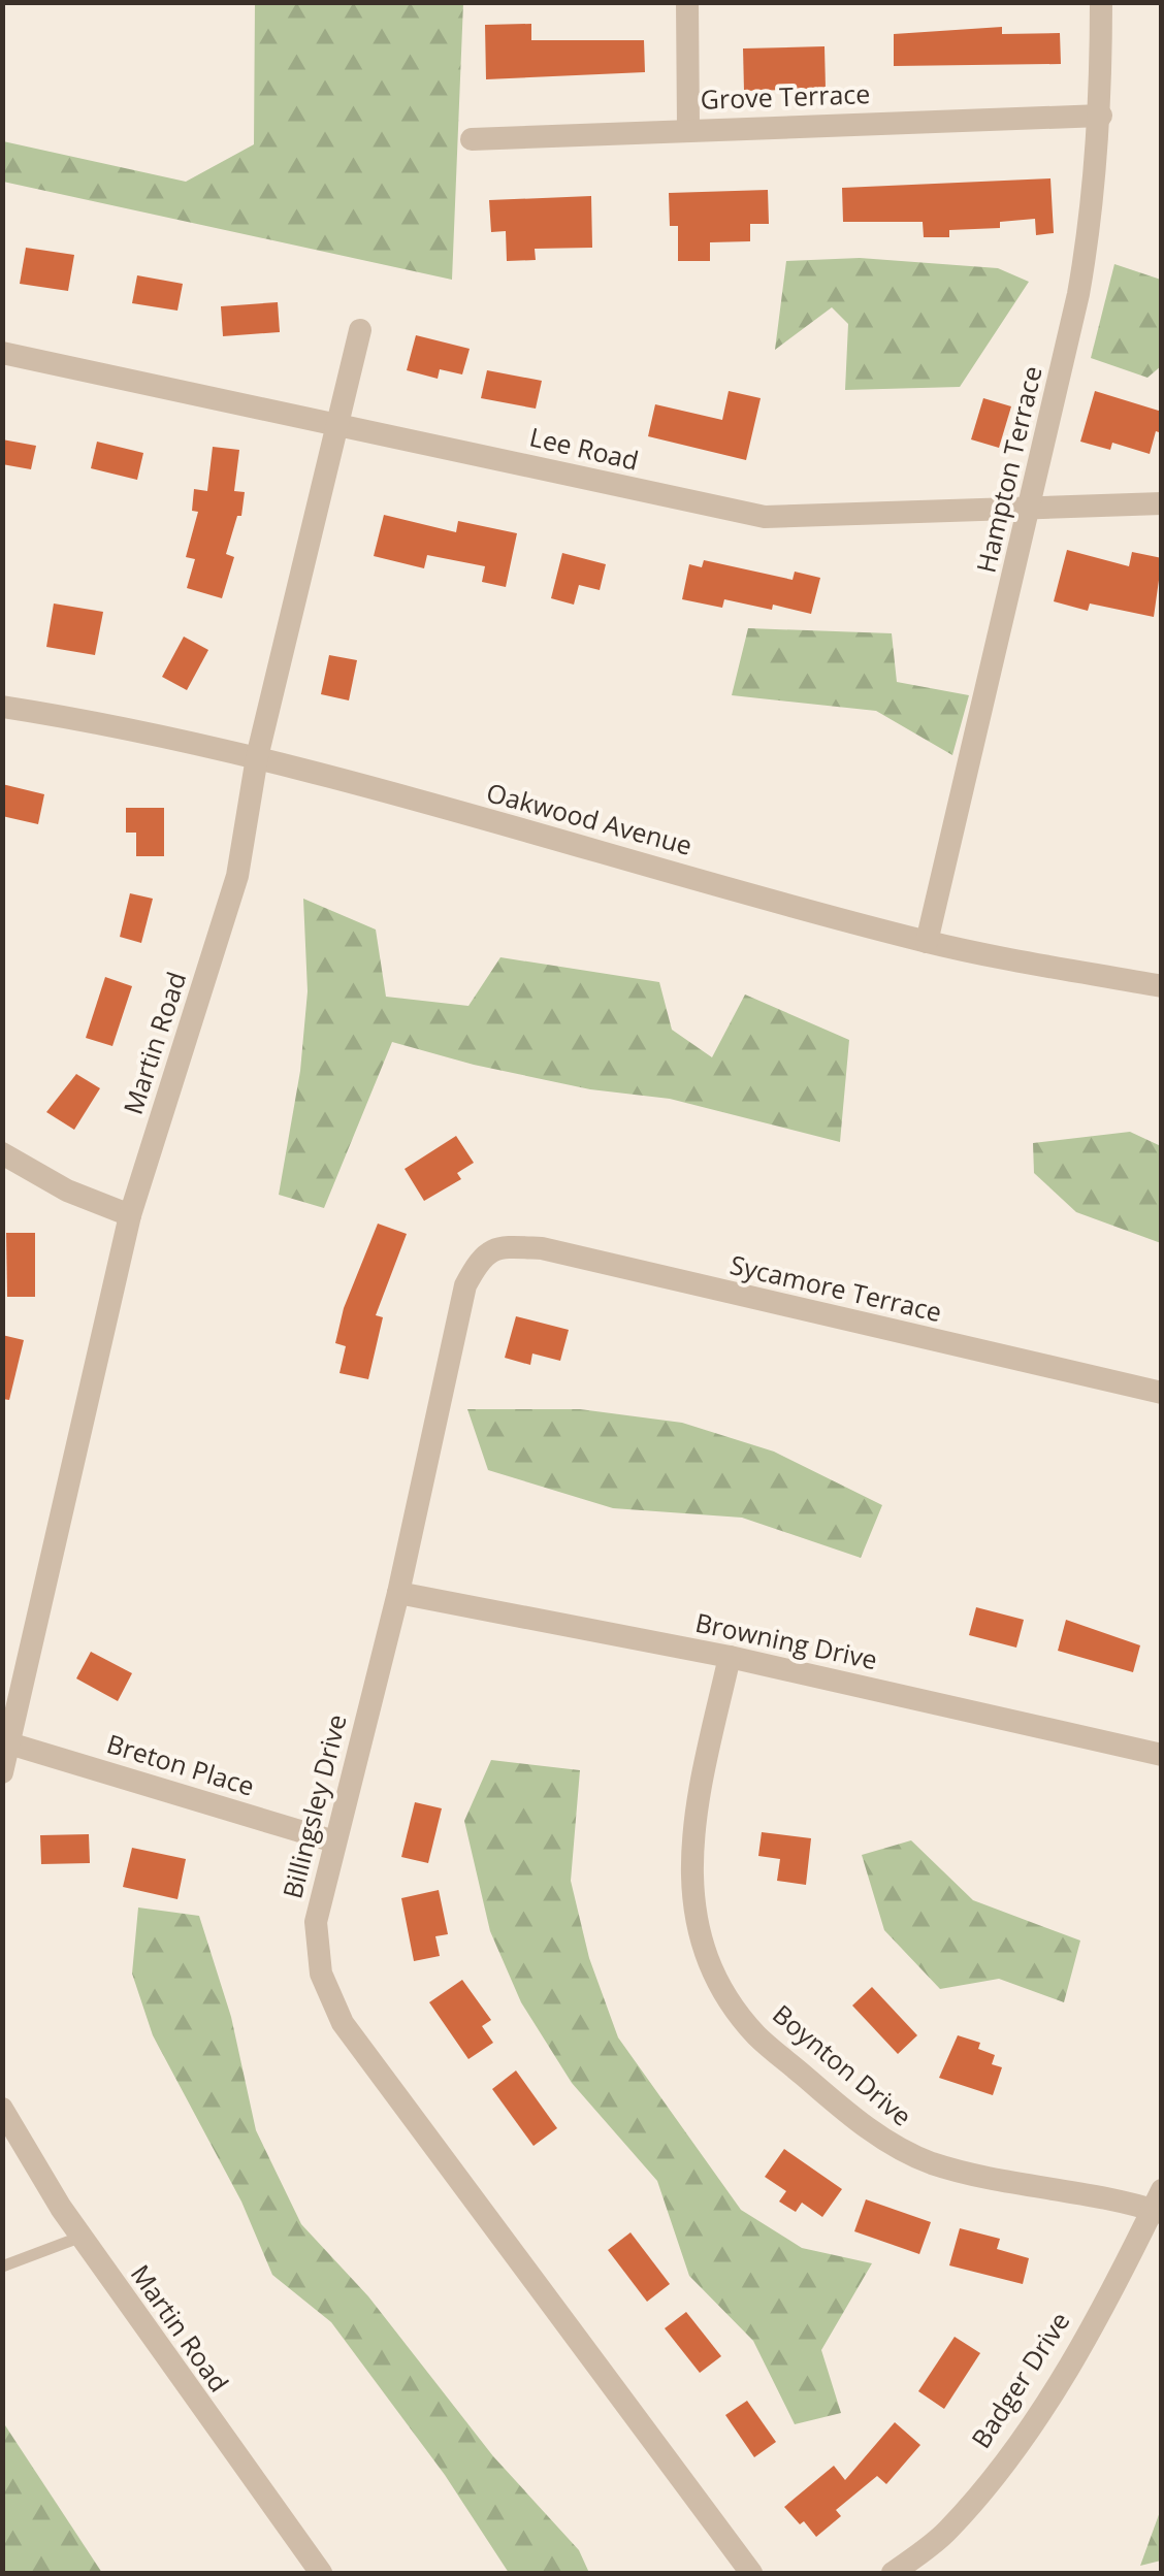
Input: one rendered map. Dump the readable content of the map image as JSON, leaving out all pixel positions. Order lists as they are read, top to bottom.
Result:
{
  "streets": {
    "street": [
      "Grove Terrace",
      "Lee Road",
      "Hampton Terrace",
      "Oakwood Avenue",
      "Martin Road",
      "Sycamore Terrace",
      "Browning Drive",
      "Breton Place",
      "Billingsley Drive",
      "Boynton Drive",
      "Badger Drive"
    ]
  },
  "crossings": [
    ["Grove Terrace", "Hampton Terrace"],
    ["Lee Road", "Hampton Terrace"],
    ["Lee Road", "Martin Road"],
    ["Hampton Terrace", "Oakwood Avenue"],
    ["Oakwood Avenue", "Martin Road"],
    ["Martin Road", "Breton Place"],
    ["Sycamore Terrace", "Billingsley Drive"],
    ["Browning Drive", "Billingsley Drive"],
    ["Browning Drive", "Boynton Drive"],
    ["Breton Place", "Billingsley Drive"],
    ["Boynton Drive", "Badger Drive"]
  ]
}
